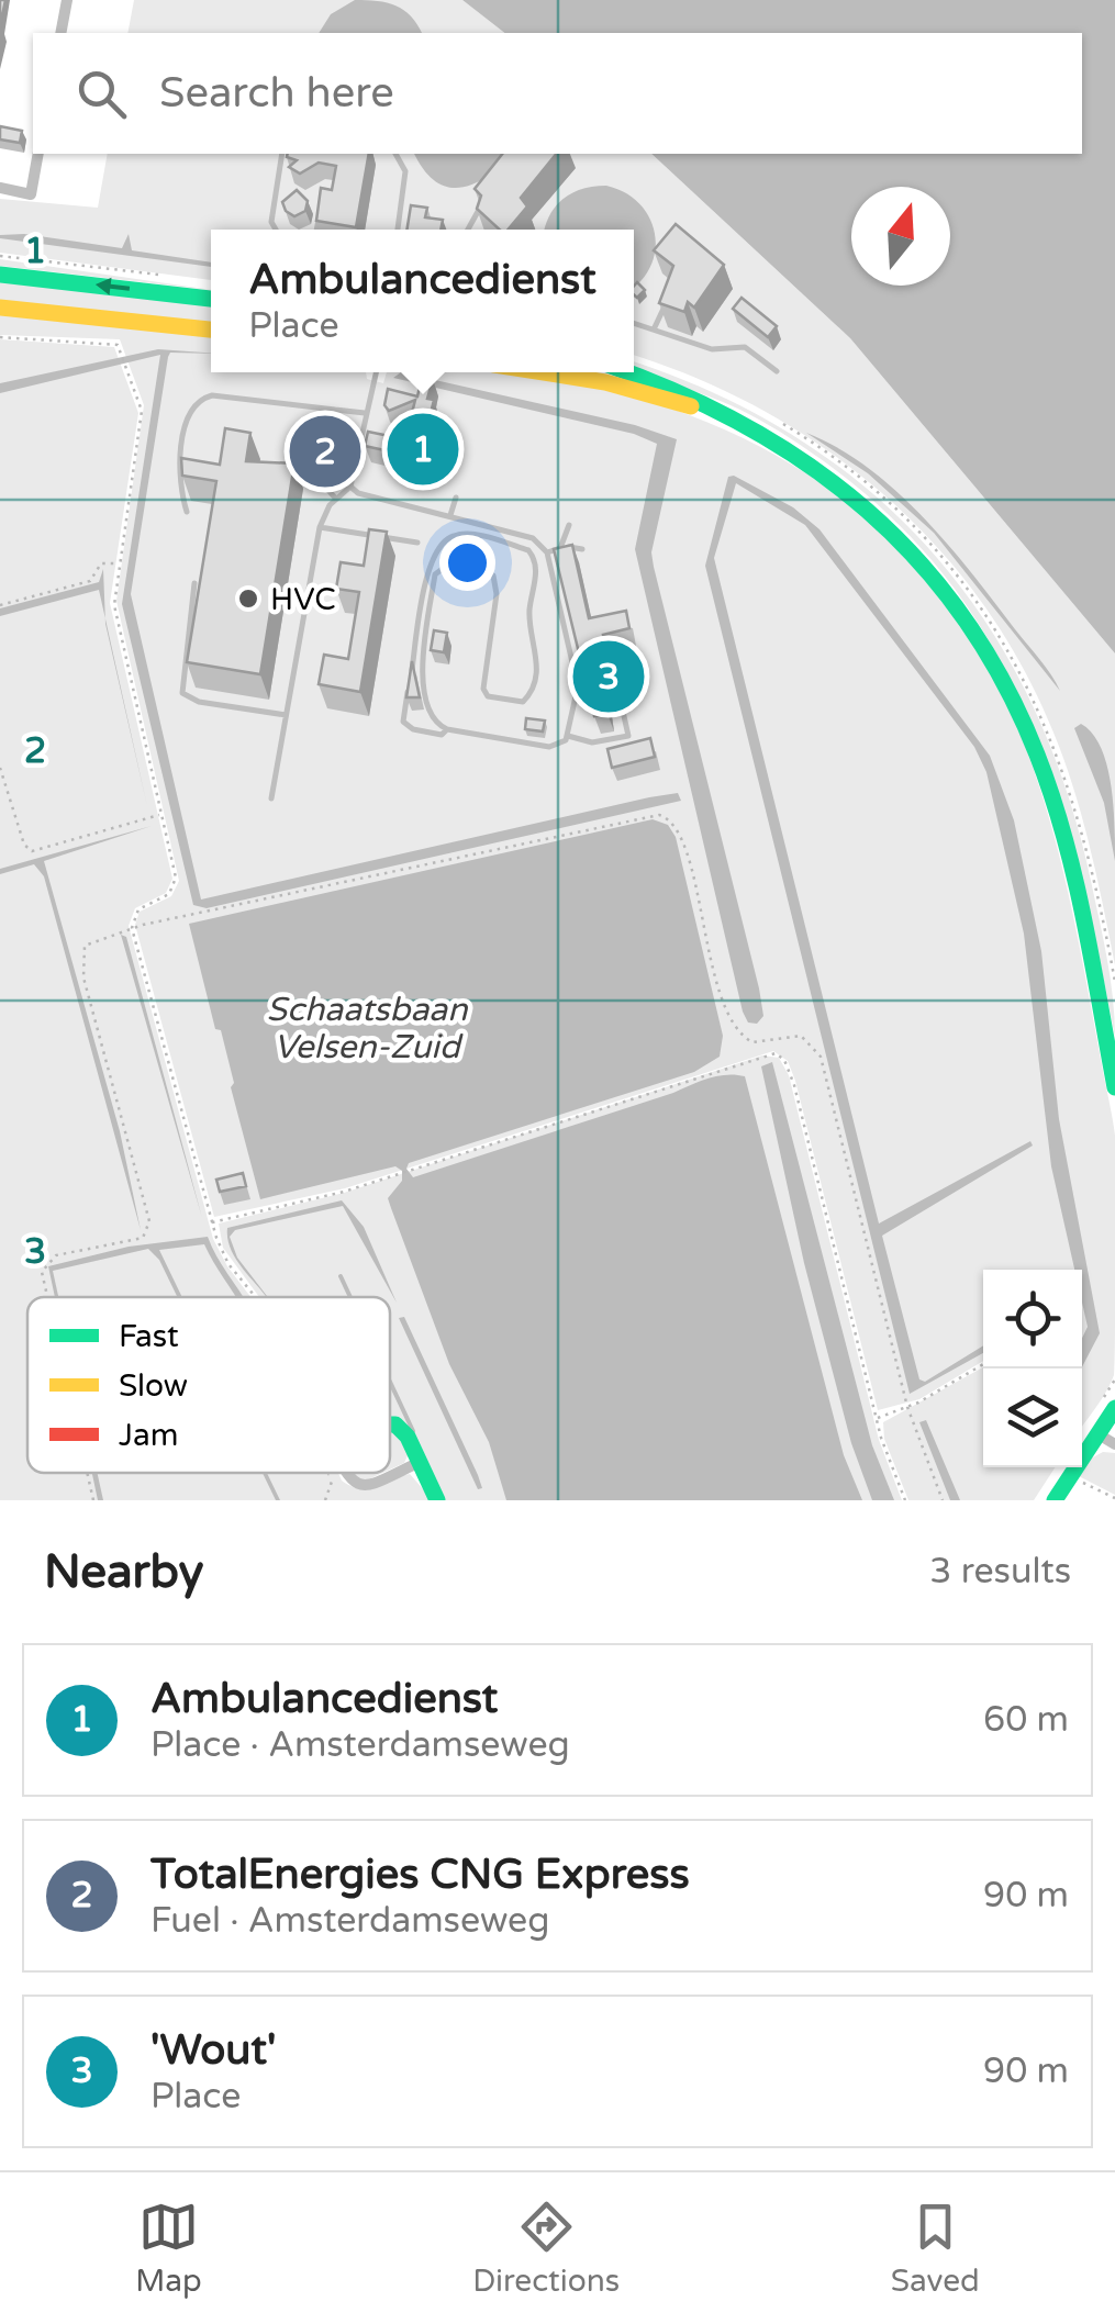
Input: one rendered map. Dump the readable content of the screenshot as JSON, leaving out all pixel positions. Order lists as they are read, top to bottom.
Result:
{
  "water": ["Schaatsbaan Velsen-Zuid"],
  "places": ["HVC"],
  "legend": ["Fast", "Slow", "Jam"],
  "north": "top",
  "page": {
    "search": "Search here",
    "popup": ["Ambulancedienst", "Place"],
    "pins": ["1", "2", "3"],
    "heading": ["Nearby", "3 results"],
    "list": [
      {
        "mark": "1",
        "name": "Ambulancedienst",
        "note": "Place · Amsterdamseweg",
        "value": "60 m"
      },
      {
        "mark": "2",
        "name": "TotalEnergies CNG Express",
        "note": "Fuel · Amsterdamseweg",
        "value": "90 m"
      },
      {
        "mark": "3",
        "name": "'Wout'",
        "note": "Place",
        "value": "90 m"
      }
    ],
    "nav": ["Map", "Directions", "Saved"]
  },
  "grid": {
    "rows": ["1", "2", "3"]
  }
}
